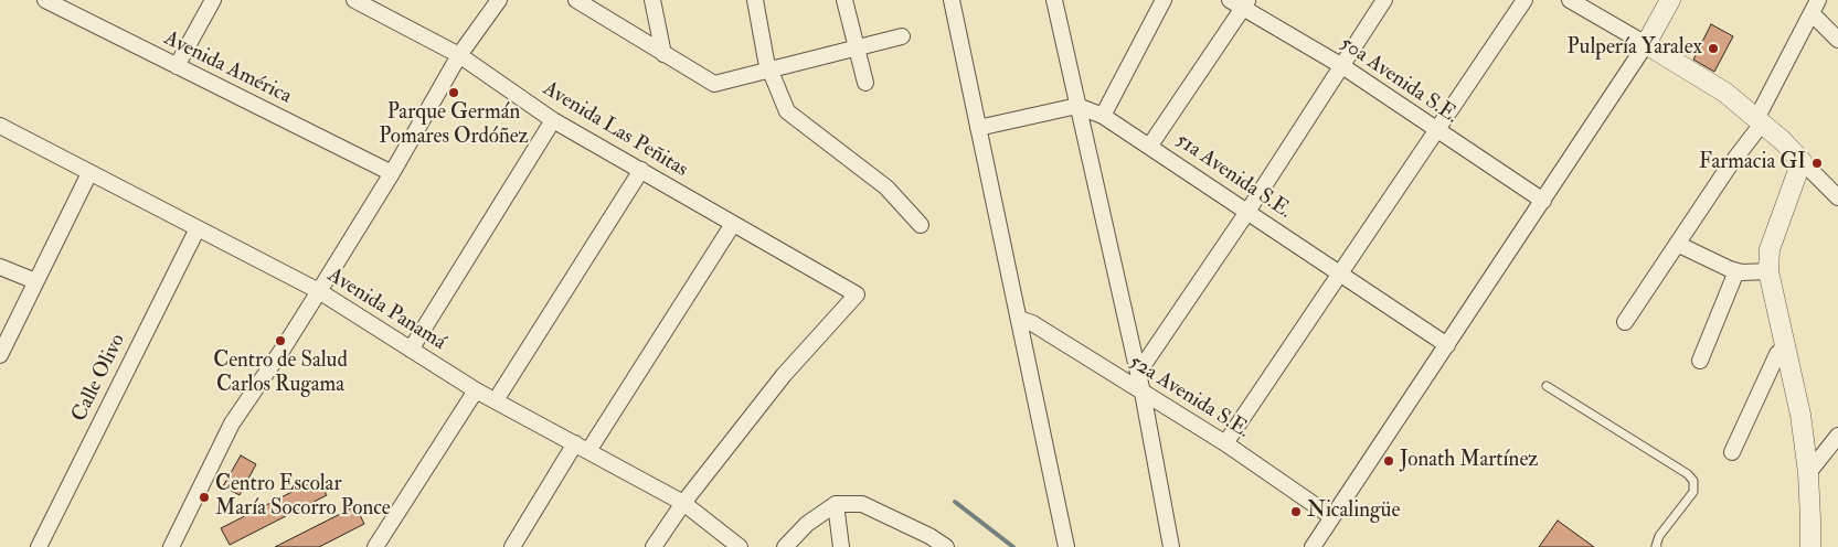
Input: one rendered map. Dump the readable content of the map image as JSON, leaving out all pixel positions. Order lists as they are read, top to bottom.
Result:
{
  "streets": {
    "street": [
      "Avenida América",
      "50a Avenida S.E.",
      "Avenida Las Peñitas",
      "51a Avenida S.E.",
      "Avenida Panamá",
      "Calle Olivo",
      "52a Avenida S.E."
    ]
  },
  "crossings": [
    ["Avenida Las Peñitas", "Avenida Panamá"],
    ["Avenida Panamá", "Calle Olivo"]
  ],
  "places": [
    "Pulpería Yaralex",
    "Parque Germán Pomares Ordóñez",
    "Farmacia GI",
    "Centro de Salud Carlos Rugama",
    "Jonath Martínez",
    "Centro Escolar María Socorro Ponce",
    "Nicalingüe"
  ]
}
